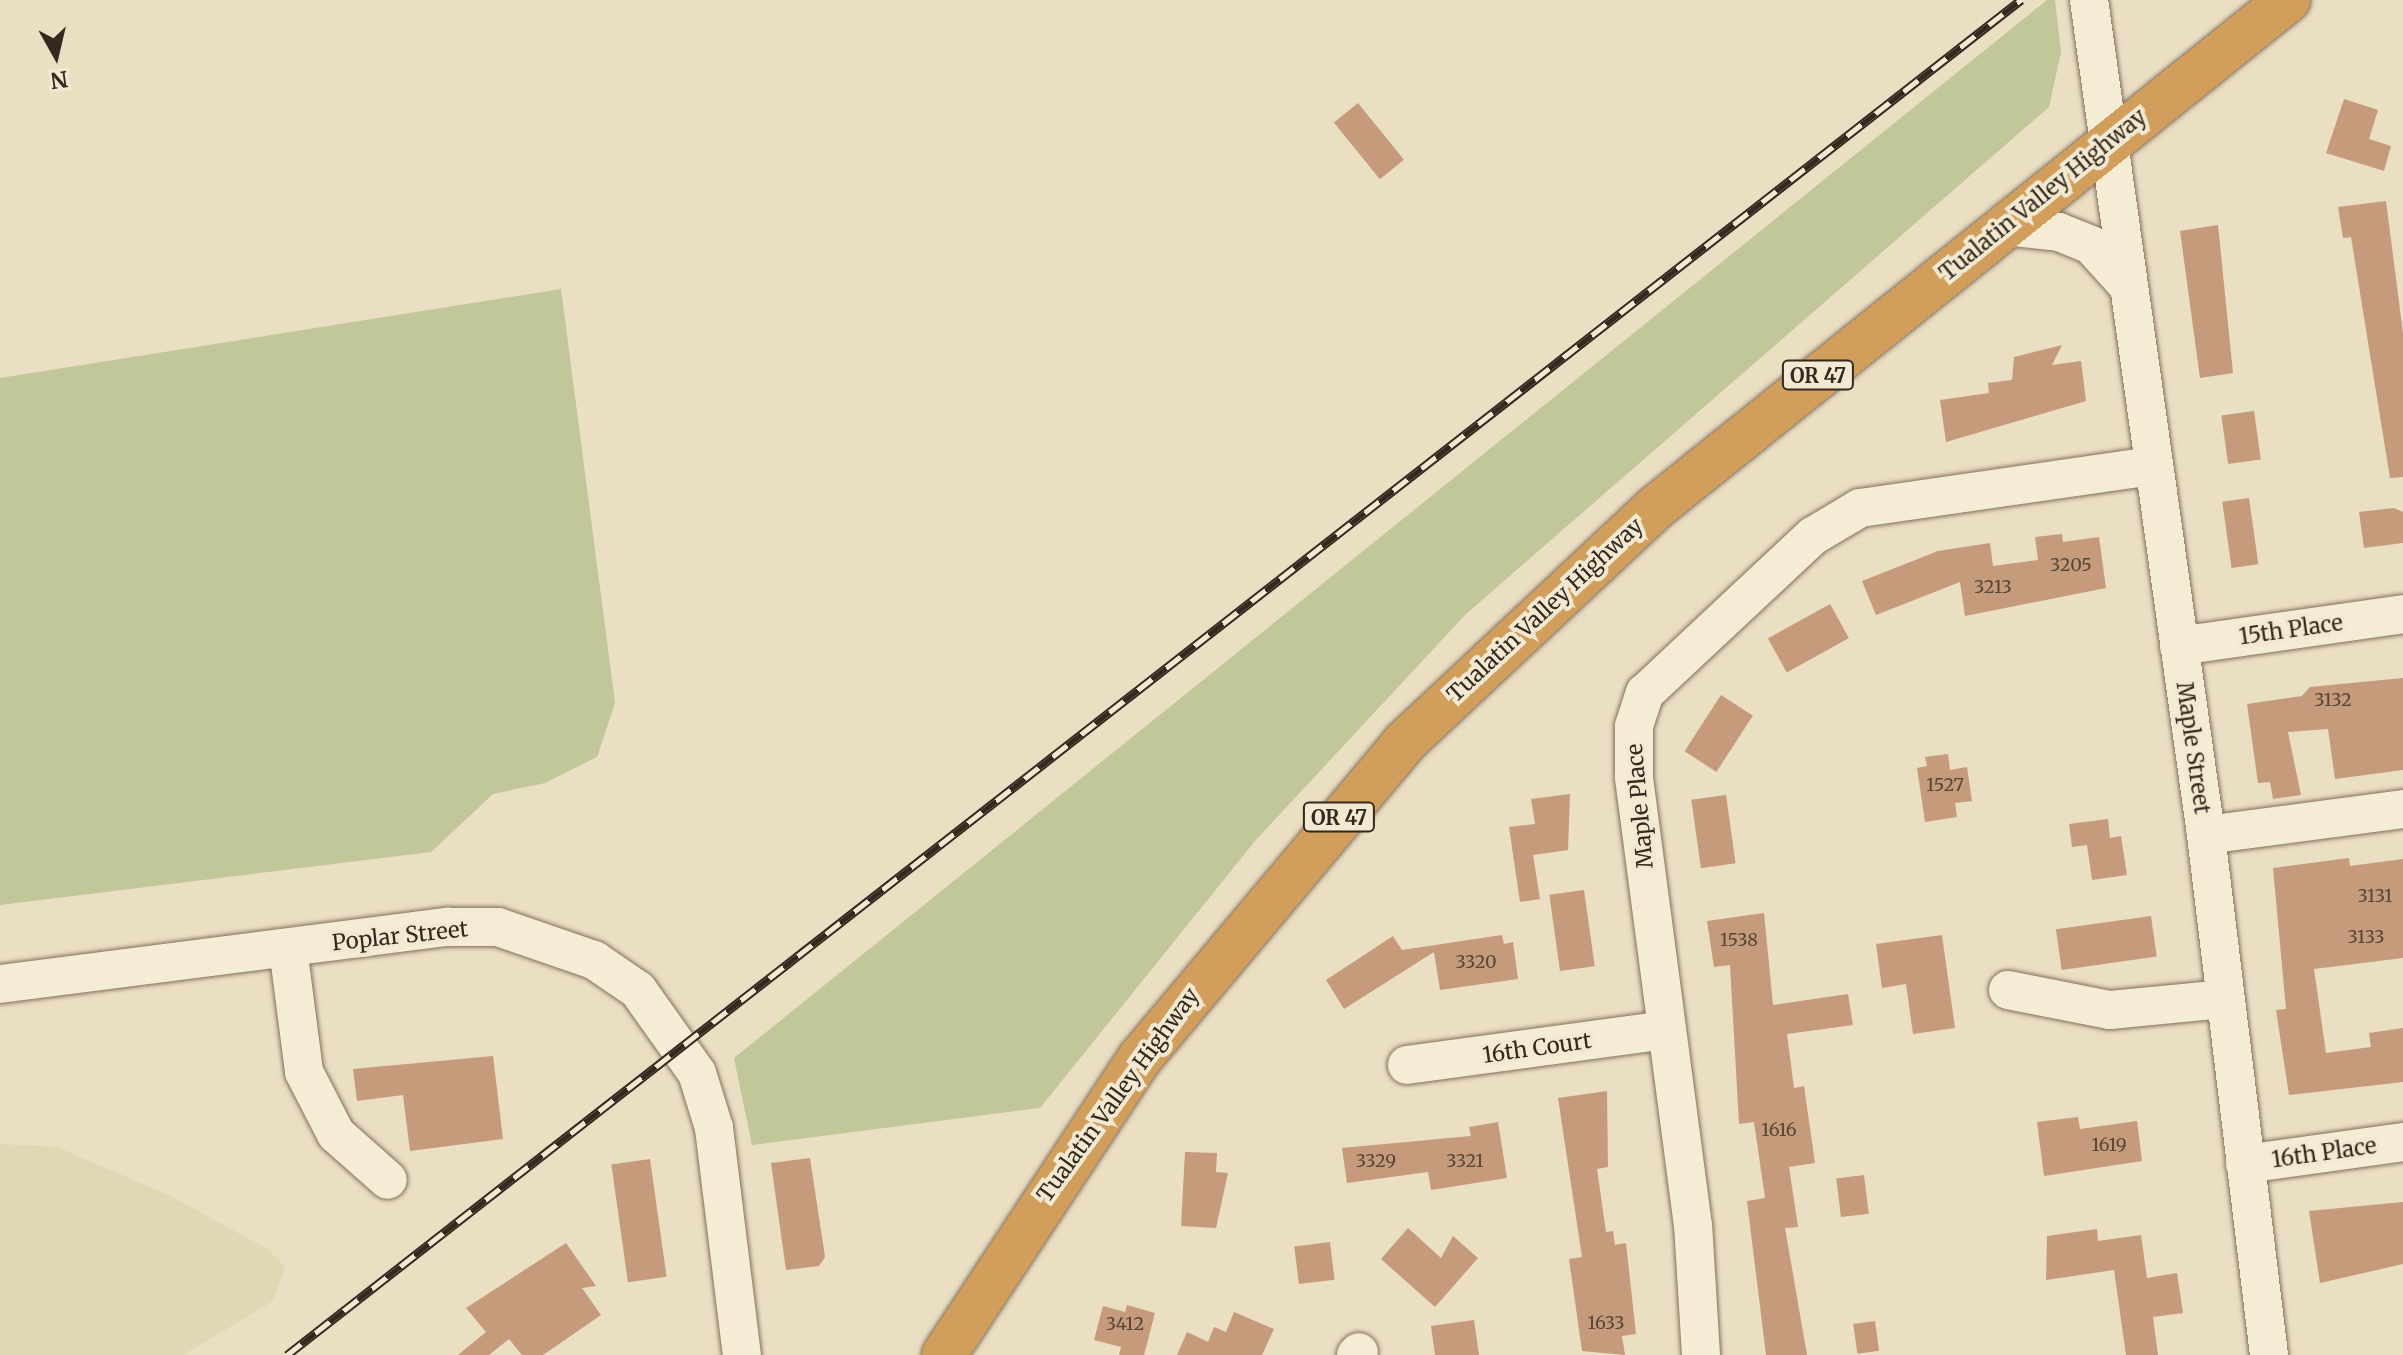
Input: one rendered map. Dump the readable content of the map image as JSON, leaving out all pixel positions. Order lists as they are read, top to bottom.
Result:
{
  "streets": {
    "highway": ["Tualatin Valley Highway", "OR 47"],
    "street": [
      "15th Place",
      "Maple Street",
      "Maple Place",
      "Poplar Street",
      "16th Court",
      "16th Place"
    ]
  },
  "crossings": [
    ["Tualatin Valley Highway", "Maple Street"],
    ["15th Place", "Maple Street"],
    ["Maple Street", "Maple Place"],
    ["Maple Street", "16th Place"],
    ["Maple Place", "16th Court"]
  ],
  "house_numbers": [
    "3205",
    "3213",
    "3132",
    "1527",
    "3131",
    "3133",
    "1538",
    "3320",
    "1616",
    "1619",
    "3329",
    "3321",
    "1633",
    "3412"
  ],
  "north": "bottom"
}
